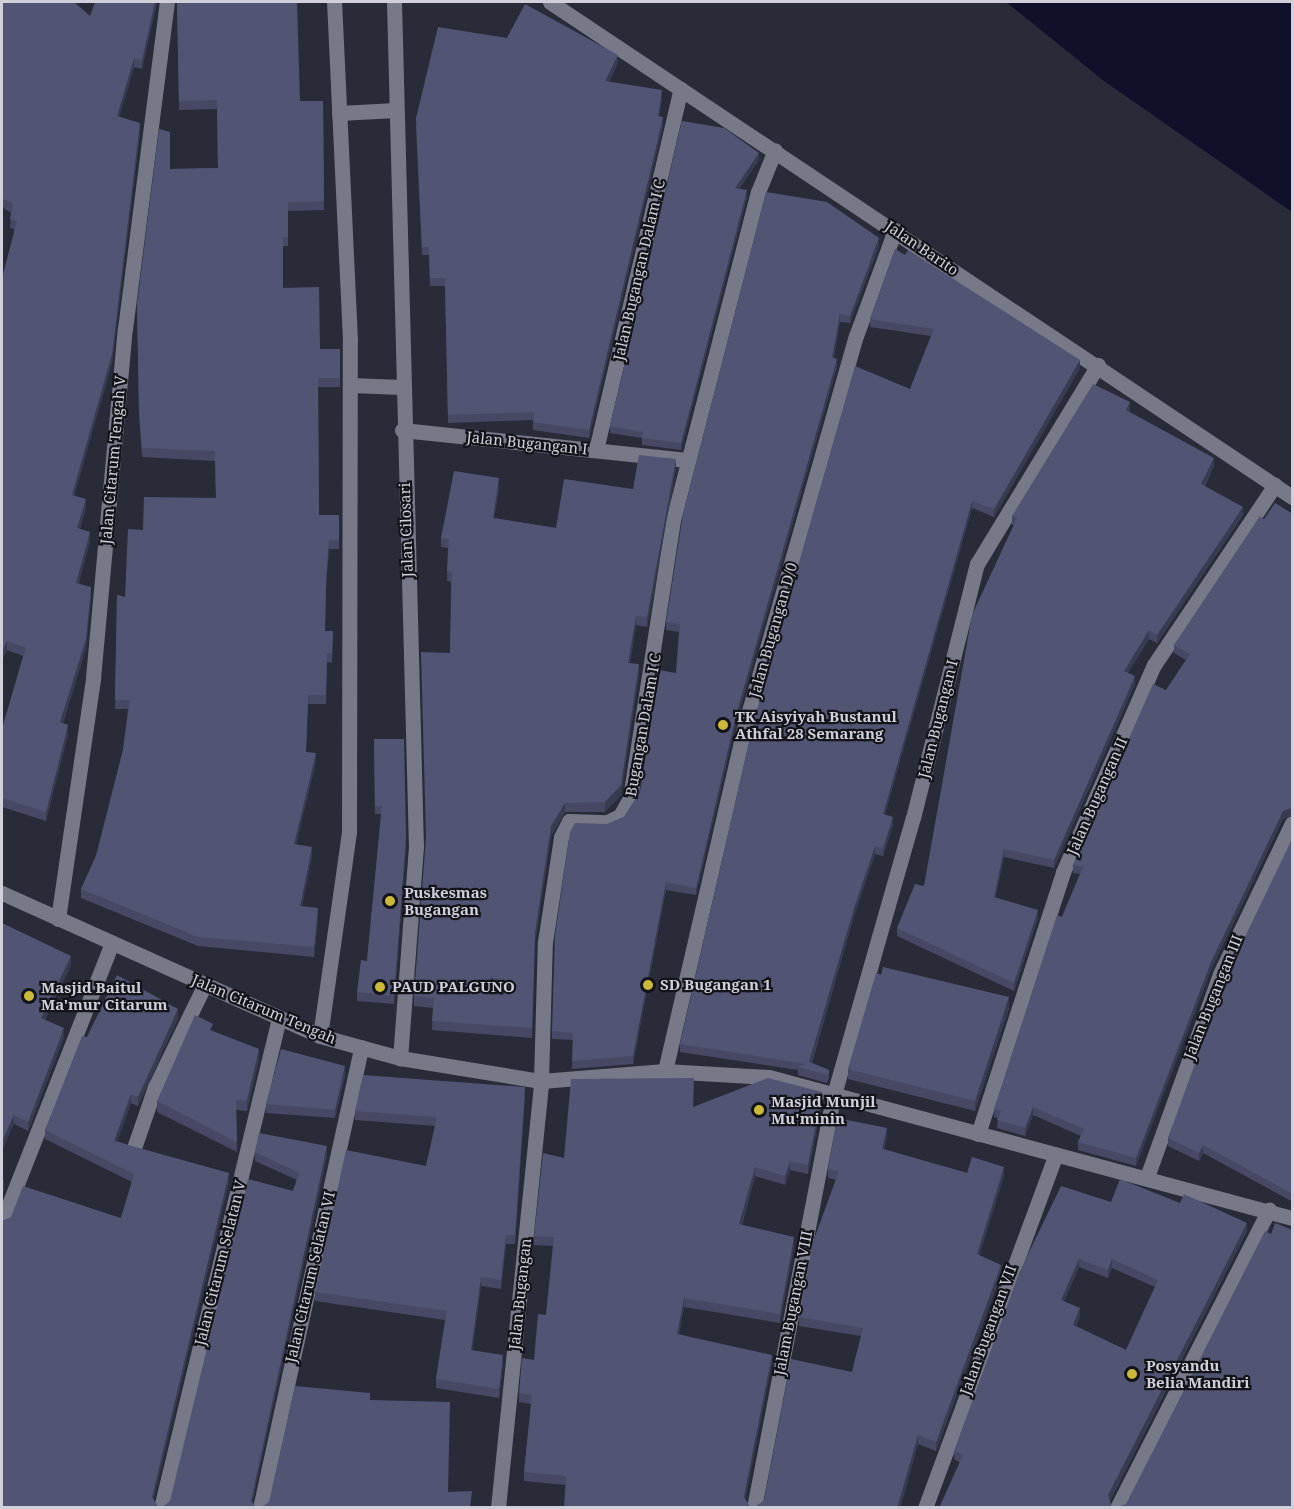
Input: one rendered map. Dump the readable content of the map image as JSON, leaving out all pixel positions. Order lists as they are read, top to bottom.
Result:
{
  "streets": {
    "street": [
      "Jalan Barito",
      "Jalan Bugangan Dalam I C",
      "Jalan Bugangan I",
      "Jalan Citarum Tengah V",
      "Jalan Cilosari",
      "Jalan Bugangan D/0",
      "Bugangan Dalam I C",
      "Jalan Bugangan II",
      "Jalan Bugangan III",
      "Jalan Citarum Tengah",
      "Jalan Citarum Selatan V",
      "Jalan Citarum Selatan VI",
      "Jalan Bugangan",
      "Jalam Bugangan VIII",
      "Jalan Bugangan VII"
    ]
  },
  "crossings": [
    ["Jalan Barito", "Jalan Bugangan Dalam I C"],
    ["Jalan Barito", "Jalan Bugangan I"],
    ["Jalan Barito", "Jalan Bugangan D/0"],
    ["Jalan Barito", "Jalan Bugangan II"],
    ["Jalan Bugangan Dalam I C", "Jalan Bugangan I"],
    ["Jalan Bugangan I", "Jalan Cilosari"],
    ["Jalan Bugangan I", "Bugangan Dalam I C"],
    ["Jalan Bugangan I", "Jalan Citarum Tengah"],
    ["Jalan Bugangan I", "Jalam Bugangan VIII"],
    ["Jalan Citarum Tengah V", "Jalan Citarum Tengah"],
    ["Jalan Cilosari", "Jalan Citarum Tengah"],
    ["Jalan Bugangan D/0", "Jalan Citarum Tengah"],
    ["Bugangan Dalam I C", "Jalan Citarum Tengah"],
    ["Bugangan Dalam I C", "Jalan Bugangan"],
    ["Jalan Bugangan II", "Jalan Citarum Tengah"],
    ["Jalan Bugangan III", "Jalan Citarum Tengah"],
    ["Jalan Citarum Tengah", "Jalan Citarum Selatan V"],
    ["Jalan Citarum Tengah", "Jalan Citarum Selatan VI"],
    ["Jalan Citarum Tengah", "Jalan Bugangan"],
    ["Jalan Citarum Tengah", "Jalam Bugangan VIII"],
    ["Jalan Citarum Tengah", "Jalan Bugangan VII"]
  ],
  "places": [
    "TK Aisyiyah Bustanul Athfal 28 Semarang",
    "Puskesmas Bugangan",
    "SD Bugangan 1",
    "PAUD PALGUNO",
    "Masjid Baitul Ma'mur Citarum",
    "Masjid Munjil Mu'minin",
    "Posyandu Belia Mandiri"
  ]
}
